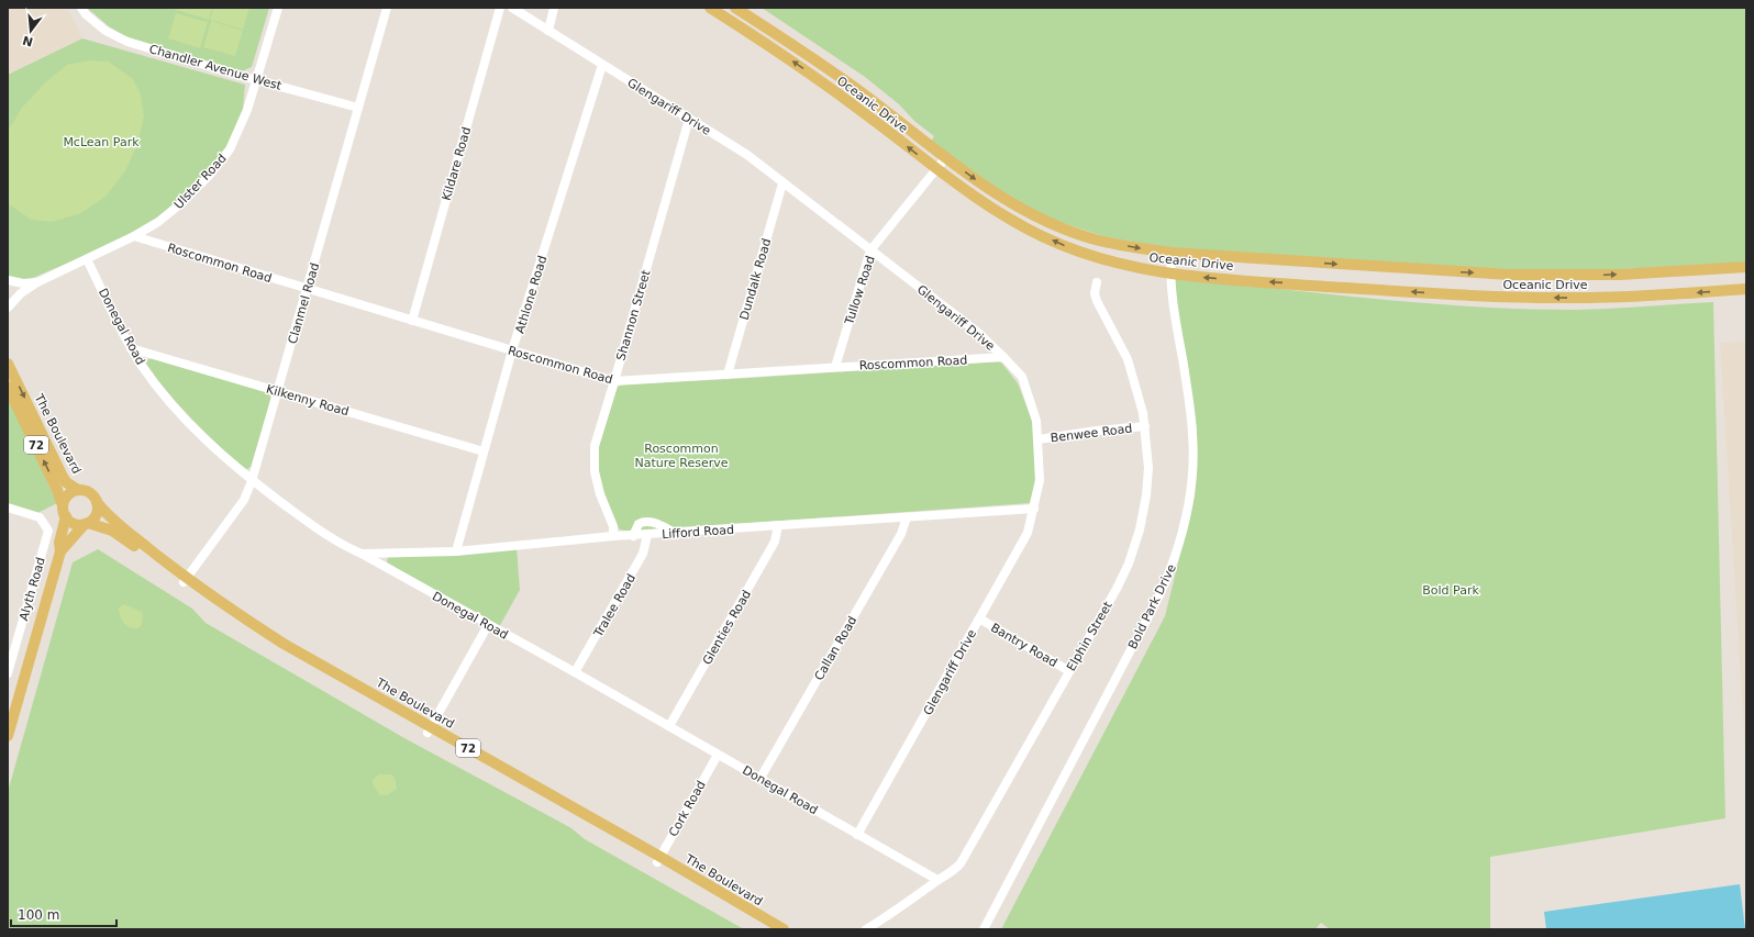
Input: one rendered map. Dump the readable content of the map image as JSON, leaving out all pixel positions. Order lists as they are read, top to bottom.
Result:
{
  "streets": {
    "main road": ["Oceanic Drive", "The Boulevard", "72"],
    "street": [
      "Chandler Avenue West",
      "Glengariff Drive",
      "Kildare Road",
      "Ulster Road",
      "Roscommon Road",
      "Dundalk Road",
      "Tullow Road",
      "Athlone Road",
      "Clanmel Road",
      "Shannon Street",
      "Donegal Road",
      "Kilkenny Road",
      "Benwee Road",
      "Lifford Road",
      "Alyth Road",
      "Tralee Road",
      "Bold Park Drive",
      "Glenties Road",
      "Elphin Street",
      "Bantry Road",
      "Callan Road",
      "Cork Road"
    ]
  },
  "crossings": [
    ["Chandler Avenue West", "Ulster Road"],
    ["Chandler Avenue West", "Clanmel Road"],
    ["Oceanic Drive", "Tullow Road"],
    ["Oceanic Drive", "Bold Park Drive"],
    ["Glengariff Drive", "Roscommon Road"],
    ["Glengariff Drive", "Dundalk Road"],
    ["Glengariff Drive", "Tullow Road"],
    ["Glengariff Drive", "Athlone Road"],
    ["Glengariff Drive", "Shannon Street"],
    ["Glengariff Drive", "Donegal Road"],
    ["Glengariff Drive", "Benwee Road"],
    ["Glengariff Drive", "Lifford Road"],
    ["Glengariff Drive", "Bantry Road"],
    ["Kildare Road", "Roscommon Road"],
    ["Ulster Road", "Roscommon Road"],
    ["Ulster Road", "Donegal Road"],
    ["Roscommon Road", "Dundalk Road"],
    ["Roscommon Road", "Tullow Road"],
    ["Roscommon Road", "Athlone Road"],
    ["Roscommon Road", "Clanmel Road"],
    ["Roscommon Road", "Shannon Street"],
    ["Athlone Road", "Kilkenny Road"],
    ["Athlone Road", "Lifford Road"],
    ["Clanmel Road", "Donegal Road"],
    ["Clanmel Road", "Kilkenny Road"],
    ["Clanmel Road", "The Boulevard"],
    ["Shannon Street", "Lifford Road"],
    ["Donegal Road", "Kilkenny Road"],
    ["Donegal Road", "Lifford Road"],
    ["Donegal Road", "Tralee Road"],
    ["Donegal Road", "Glenties Road"],
    ["Donegal Road", "Elphin Street"],
    ["Donegal Road", "Callan Road"],
    ["Donegal Road", "Cork Road"],
    ["Benwee Road", "Elphin Street"],
    ["The Boulevard", "72"],
    ["The Boulevard", "Cork Road"],
    ["Lifford Road", "Tralee Road"],
    ["Lifford Road", "Glenties Road"],
    ["Lifford Road", "Callan Road"],
    ["Elphin Street", "Bantry Road"]
  ],
  "parks": ["McLean Park", "Roscommon Nature Reserve", "Bold Park"],
  "scale_bar": "100 m",
  "north": "bottom"
}
